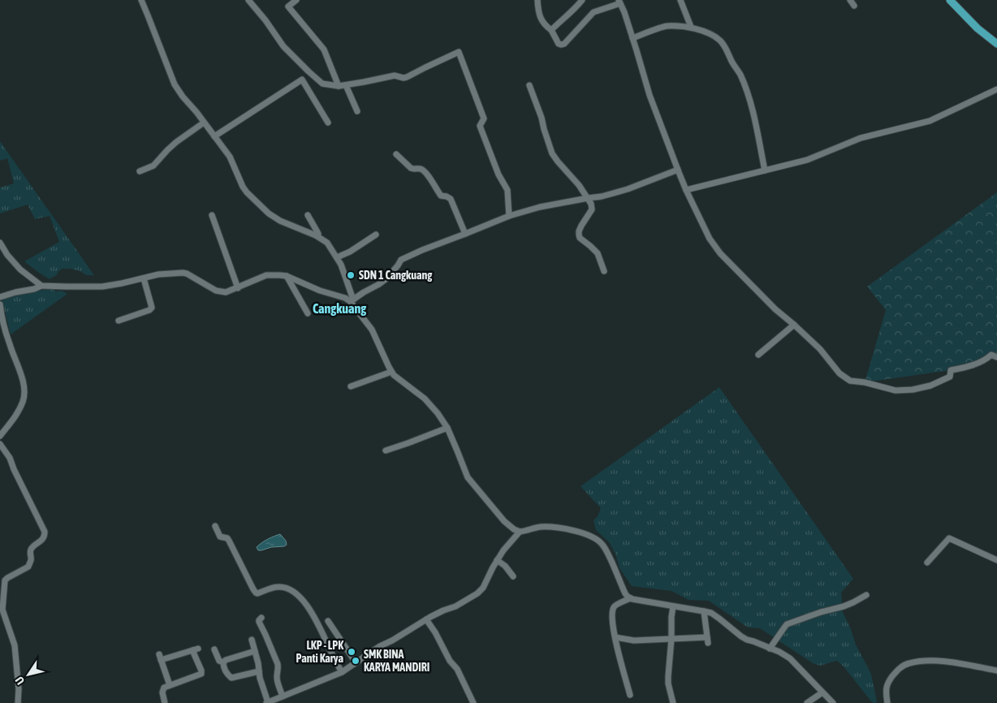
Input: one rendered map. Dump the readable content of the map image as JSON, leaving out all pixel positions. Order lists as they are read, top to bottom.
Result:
{
  "districts": ["Cangkuang"],
  "places": ["SDN 1 Cangkuang", "LKP - LPK Panti Karya", "SMK BINA KARYA MANDIRI"],
  "north": "bottom left"
}
